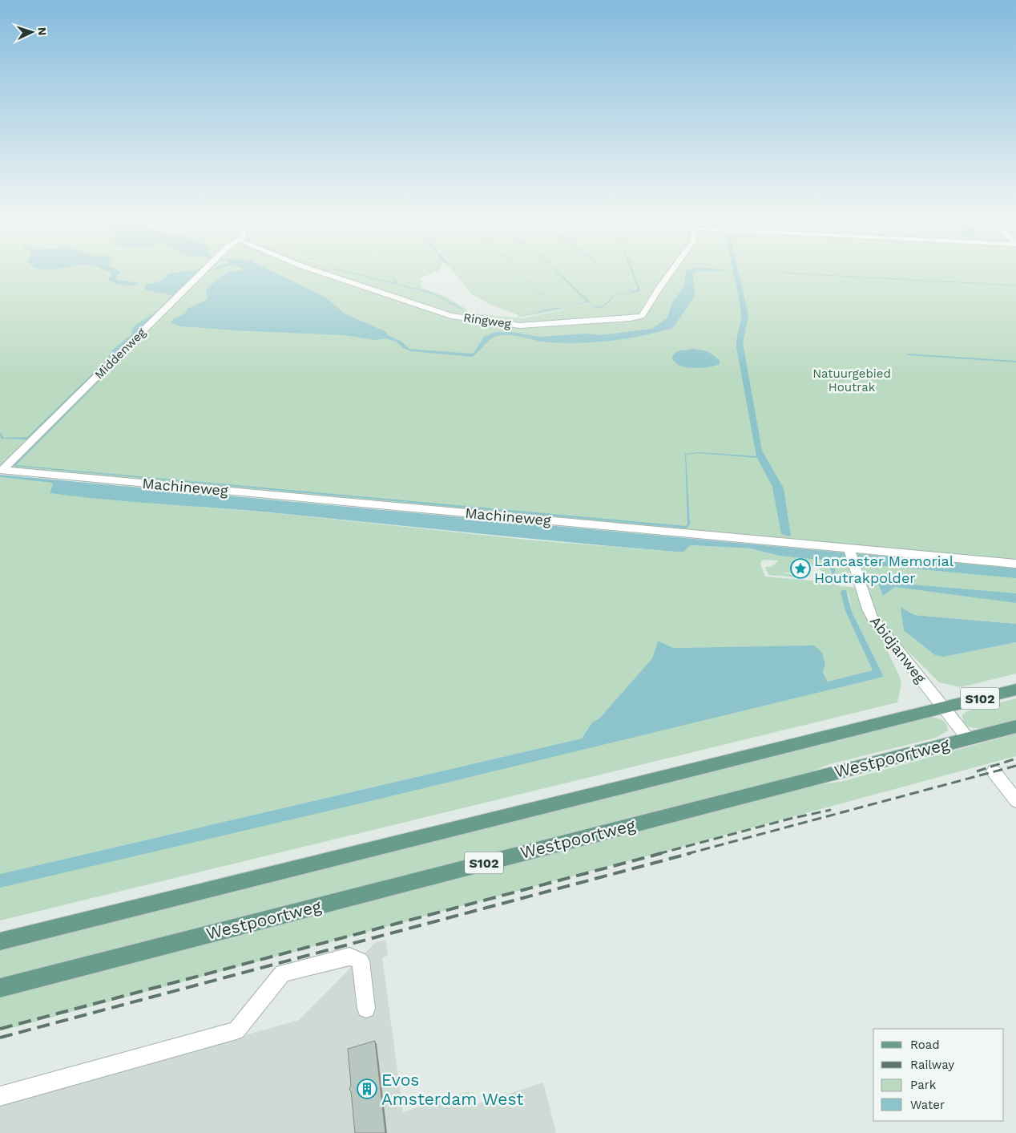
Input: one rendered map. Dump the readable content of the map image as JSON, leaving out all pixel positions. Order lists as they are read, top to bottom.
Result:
{
  "streets": {
    "main road": ["S102", "Westpoortweg"],
    "street": [
      "Ringweg",
      "Middenweg",
      "Machineweg",
      "Abidjanweg"
    ]
  },
  "crossings": [
    ["Middenweg", "Machineweg"],
    ["Machineweg", "Abidjanweg"],
    ["Abidjanweg", "S102"],
    ["Abidjanweg", "Westpoortweg"]
  ],
  "parks": ["Natuurgebied Houtrak"],
  "places": {
    "place": ["Lancaster Memorial Houtrakpolder"],
    "building": ["Evos Amsterdam West"]
  },
  "legend": [
    "Road",
    "Railway",
    "Park",
    "Water"
  ],
  "north": "right"
}
